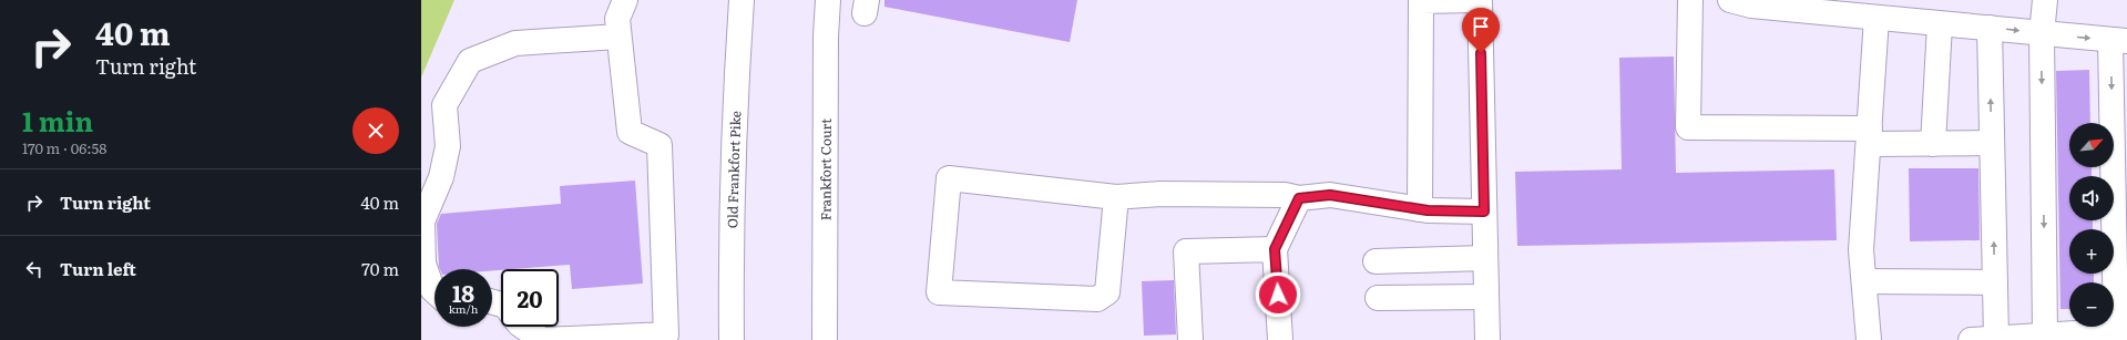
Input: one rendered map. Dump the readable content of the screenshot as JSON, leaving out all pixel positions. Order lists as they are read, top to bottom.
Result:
{
  "streets": {
    "street": ["Old Frankfort Pike", "Frankfort Court"]
  },
  "north": "top right",
  "page": {
    "turn": ["40 m", "Turn right"],
    "heading": ["1 min", "170 m · 06:58"],
    "map_buttons": ["+", "−"],
    "list": [
      {
        "name": "Turn right",
        "value": "40 m"
      },
      {
        "name": "Turn left",
        "value": "70 m"
      }
    ],
    "speed": "18 km/h",
    "limit": "20"
  }
}
